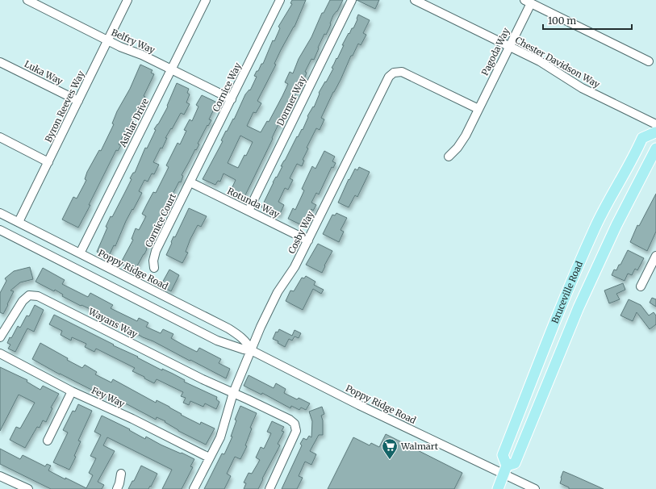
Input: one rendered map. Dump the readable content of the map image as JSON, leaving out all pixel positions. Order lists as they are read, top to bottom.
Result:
{
  "streets": {
    "main road": ["Bruceville Road"],
    "street": [
      "Belfry Way",
      "Pagoda Way",
      "Chester Davidson Way",
      "Luka Way",
      "Cornice Way",
      "Dormer Way",
      "Byron Reeves Way",
      "Ashlar Drive",
      "Rotunda Way",
      "Cornice Court",
      "Cosby Way",
      "Poppy Ridge Road",
      "Wayans Way",
      "Fey Way"
    ]
  },
  "crossings": [
    ["Belfry Way", "Cornice Way"],
    ["Belfry Way", "Byron Reeves Way"],
    ["Belfry Way", "Ashlar Drive"],
    ["Pagoda Way", "Chester Davidson Way"],
    ["Pagoda Way", "Cosby Way"],
    ["Chester Davidson Way", "Bruceville Road"],
    ["Luka Way", "Byron Reeves Way"],
    ["Cornice Way", "Rotunda Way"],
    ["Cornice Way", "Cornice Court"],
    ["Dormer Way", "Rotunda Way"],
    ["Byron Reeves Way", "Poppy Ridge Road"],
    ["Ashlar Drive", "Poppy Ridge Road"],
    ["Rotunda Way", "Cornice Court"],
    ["Rotunda Way", "Cosby Way"],
    ["Cosby Way", "Poppy Ridge Road"],
    ["Cosby Way", "Wayans Way"],
    ["Cosby Way", "Fey Way"],
    ["Poppy Ridge Road", "Bruceville Road"]
  ],
  "places": {
    "supermarket": ["Walmart"]
  },
  "scale_bar": "100 m"
}
